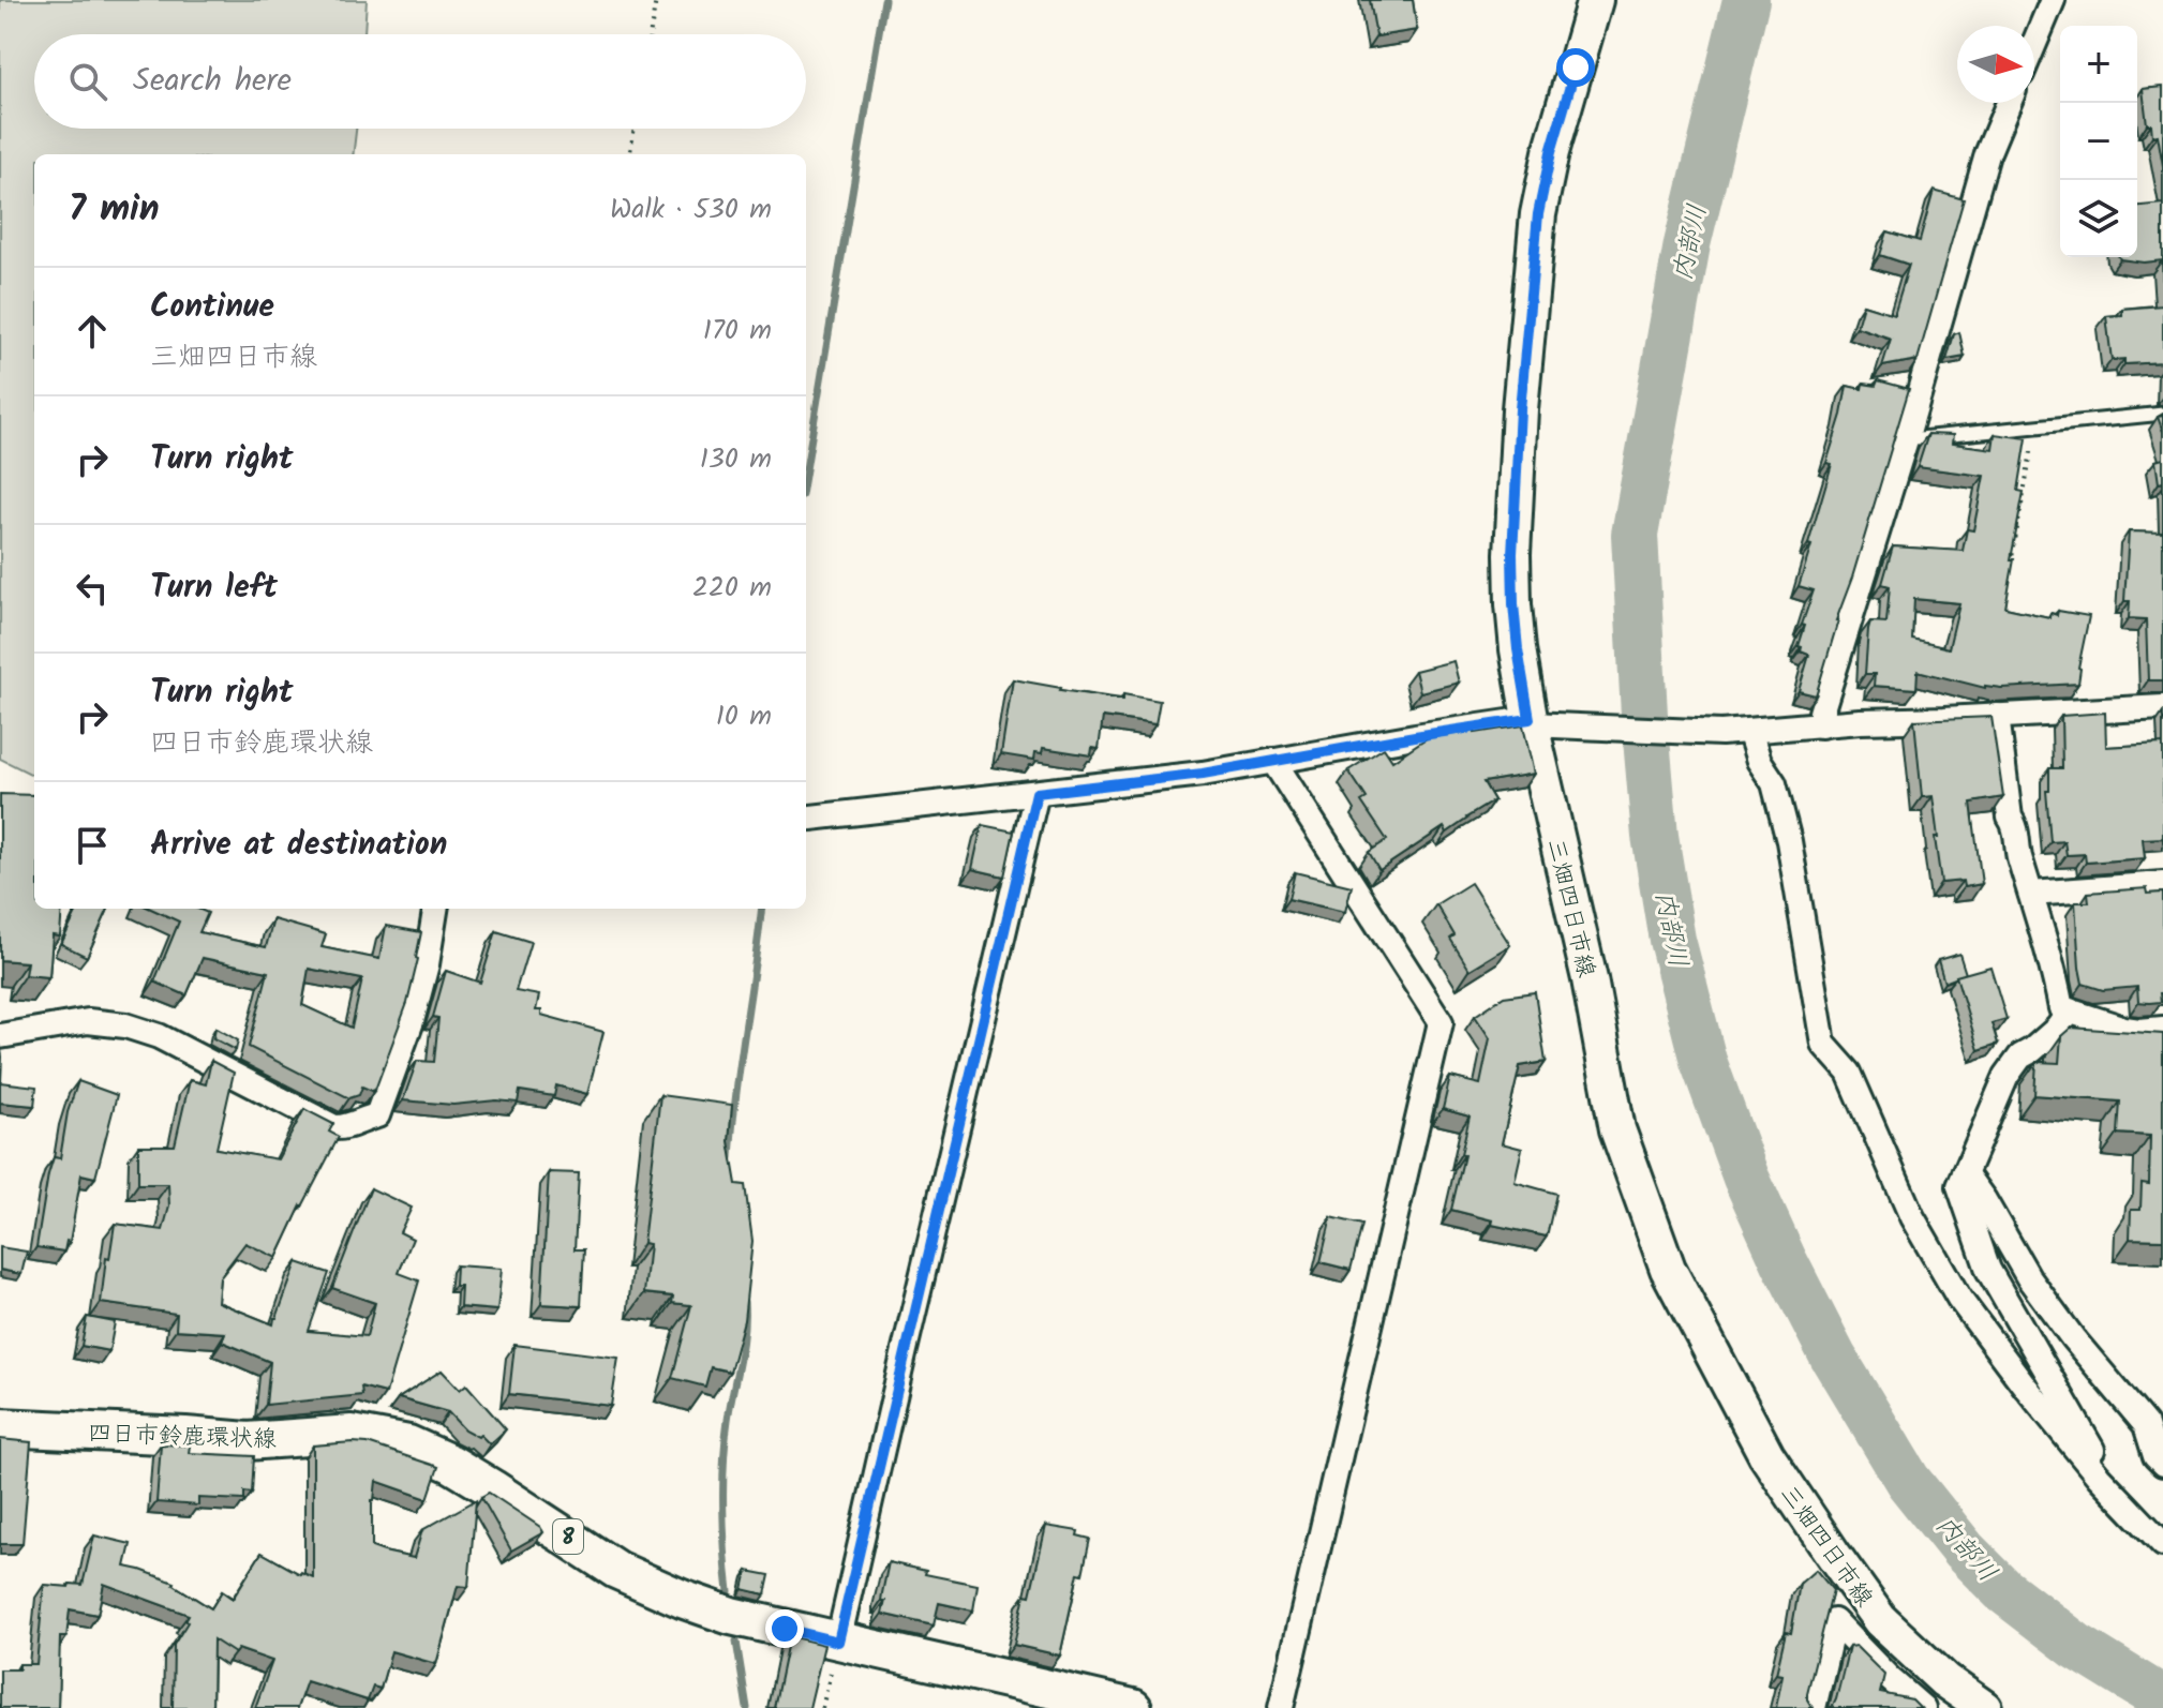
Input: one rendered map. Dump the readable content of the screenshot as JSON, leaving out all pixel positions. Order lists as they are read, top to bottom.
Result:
{
  "streets": {
    "main road": ["三畑四日市線", "四日市鈴鹿環状線", "8"]
  },
  "water": ["内部川"],
  "north": "right",
  "page": {
    "map_buttons": ["+", "−"],
    "search": "Search here",
    "heading": ["7 min", "Walk · 530 m"],
    "list": [
      ["Continue", "三畑四日市線", "170 m"],
      ["Turn right", "130 m"],
      ["Turn left", "220 m"],
      ["Turn right", "四日市鈴鹿環状線", "10 m"],
      "Arrive at destination"
    ]
  }
}
